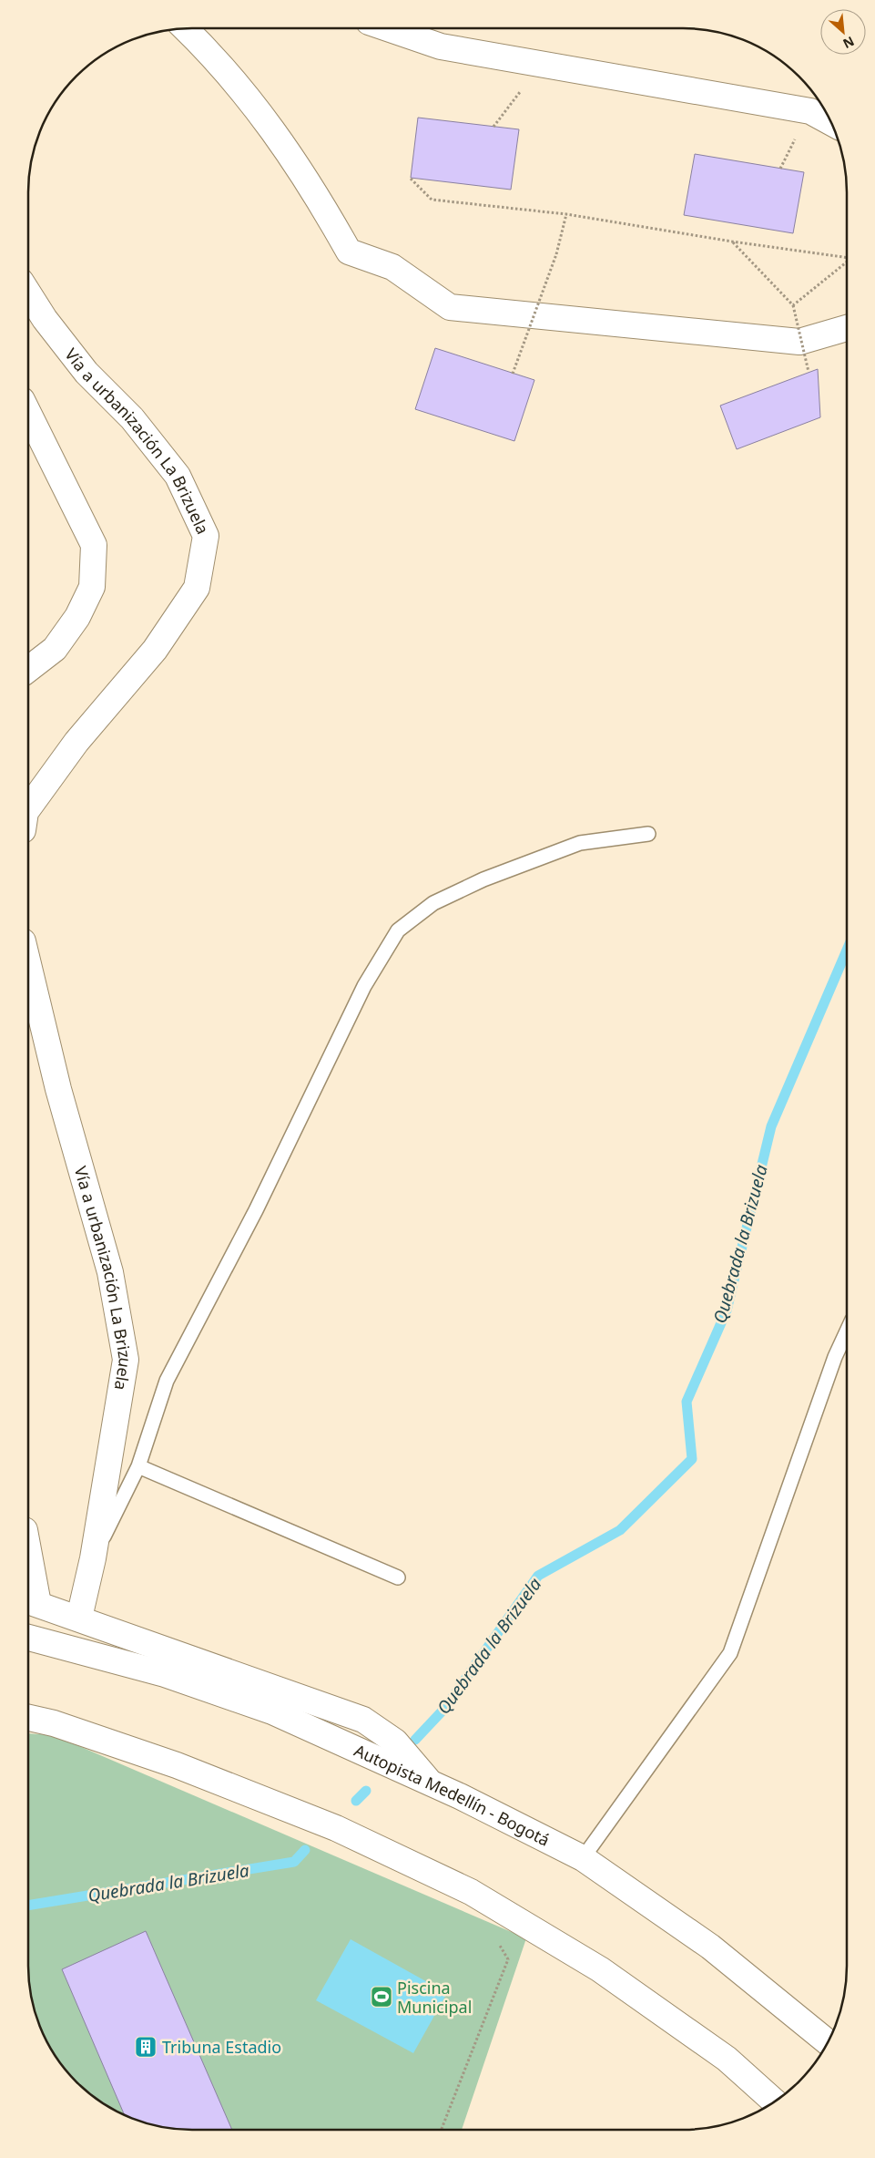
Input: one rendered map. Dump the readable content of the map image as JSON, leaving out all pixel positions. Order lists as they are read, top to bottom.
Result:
{
  "streets": {
    "main road": ["Vía a urbanización La Brizuela", "Autopista Medellín - Bogotá"]
  },
  "water": ["Quebrada la Brizuela"],
  "places": {
    "sports": ["Piscina Municipal"],
    "building": ["Tribuna Estadio"]
  },
  "north": "bottom right"
}
